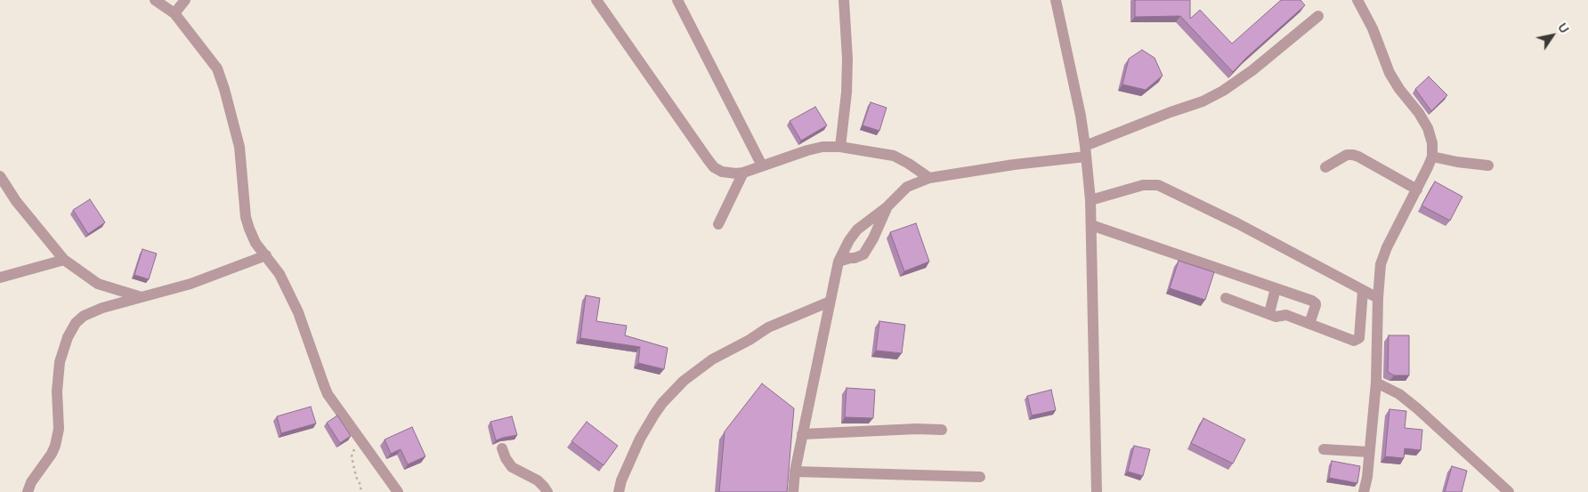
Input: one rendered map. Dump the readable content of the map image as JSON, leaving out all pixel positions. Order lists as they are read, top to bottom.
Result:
{
  "north": "top right"
}
